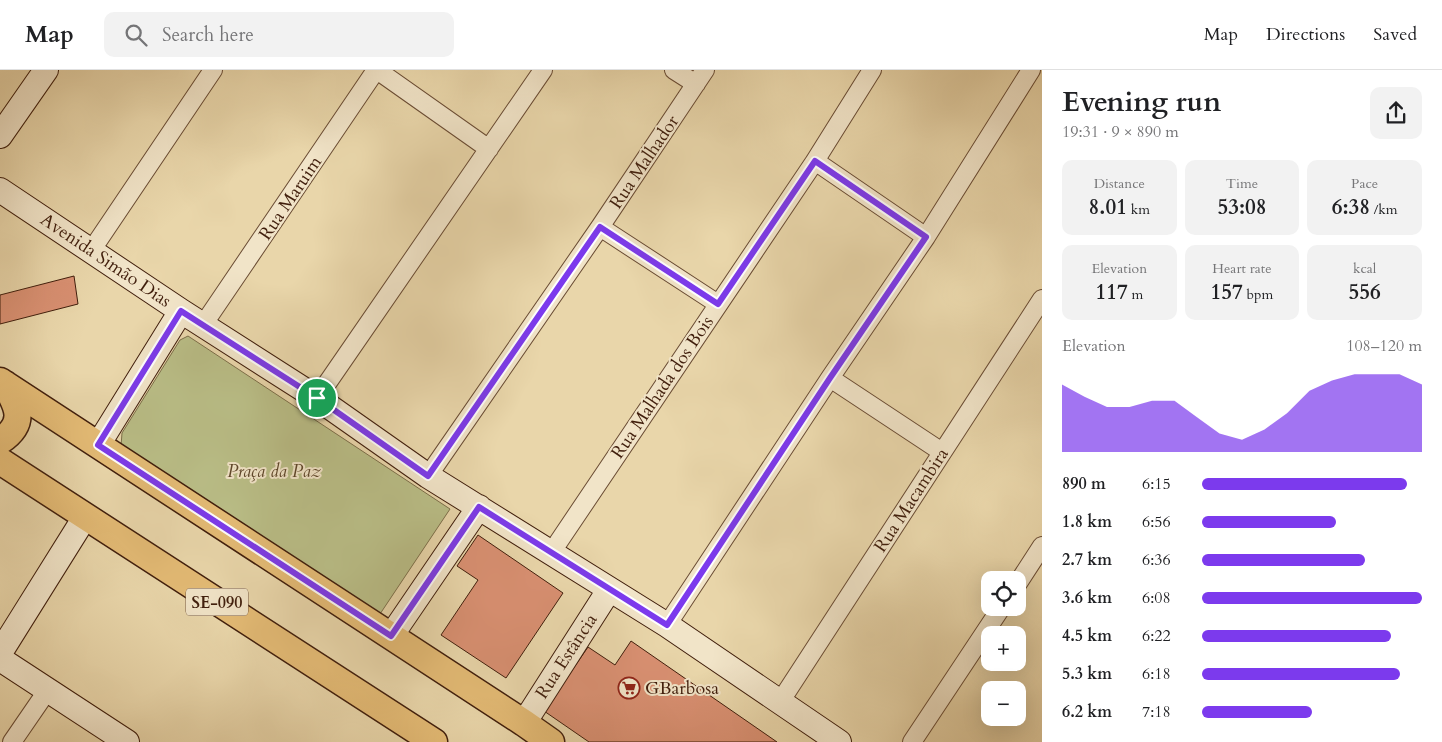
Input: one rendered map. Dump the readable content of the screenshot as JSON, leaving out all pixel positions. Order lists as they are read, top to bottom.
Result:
{
  "streets": {
    "main road": ["SE-090"],
    "street": [
      "Rua Malhador",
      "Rua Maruim",
      "Avenida Simão Dias",
      "Rua Malhada dos Bois",
      "Rua Macambira",
      "Rua Estância"
    ]
  },
  "crossings": [
    ["Rua Malhador", "Avenida Simão Dias"],
    ["Rua Maruim", "Avenida Simão Dias"],
    ["Avenida Simão Dias", "Rua Malhada dos Bois"],
    ["Avenida Simão Dias", "Rua Macambira"],
    ["Avenida Simão Dias", "Rua Estância"]
  ],
  "parks": ["Praça da Paz"],
  "places": {
    "supermarket": ["GBarbosa"]
  },
  "page": {
    "header": "Map",
    "search": "Search here",
    "nav": ["Map", "Directions", "Saved"],
    "heading": ["Evening run", "19:31 · 9 × 890 m"],
    "stats": [
      ["Distance", "8.01 km"],
      ["Time", "53:08"],
      ["Pace", "6:38 /km"],
      ["Elevation", "117 m"],
      ["Heart rate", "157 bpm"],
      ["kcal", "556"]
    ],
    "chart": ["Elevation", "108–120 m"],
    "list": [
      {
        "name": "890 m",
        "note": "6:15"
      },
      {
        "name": "1.8 km",
        "note": "6:56"
      },
      {
        "name": "2.7 km",
        "note": "6:36"
      },
      {
        "name": "3.6 km",
        "note": "6:08"
      },
      {
        "name": "4.5 km",
        "note": "6:22"
      },
      {
        "name": "5.3 km",
        "note": "6:18"
      },
      {
        "name": "6.2 km",
        "note": "7:18"
      }
    ],
    "map_buttons": ["+", "−"]
  }
}
